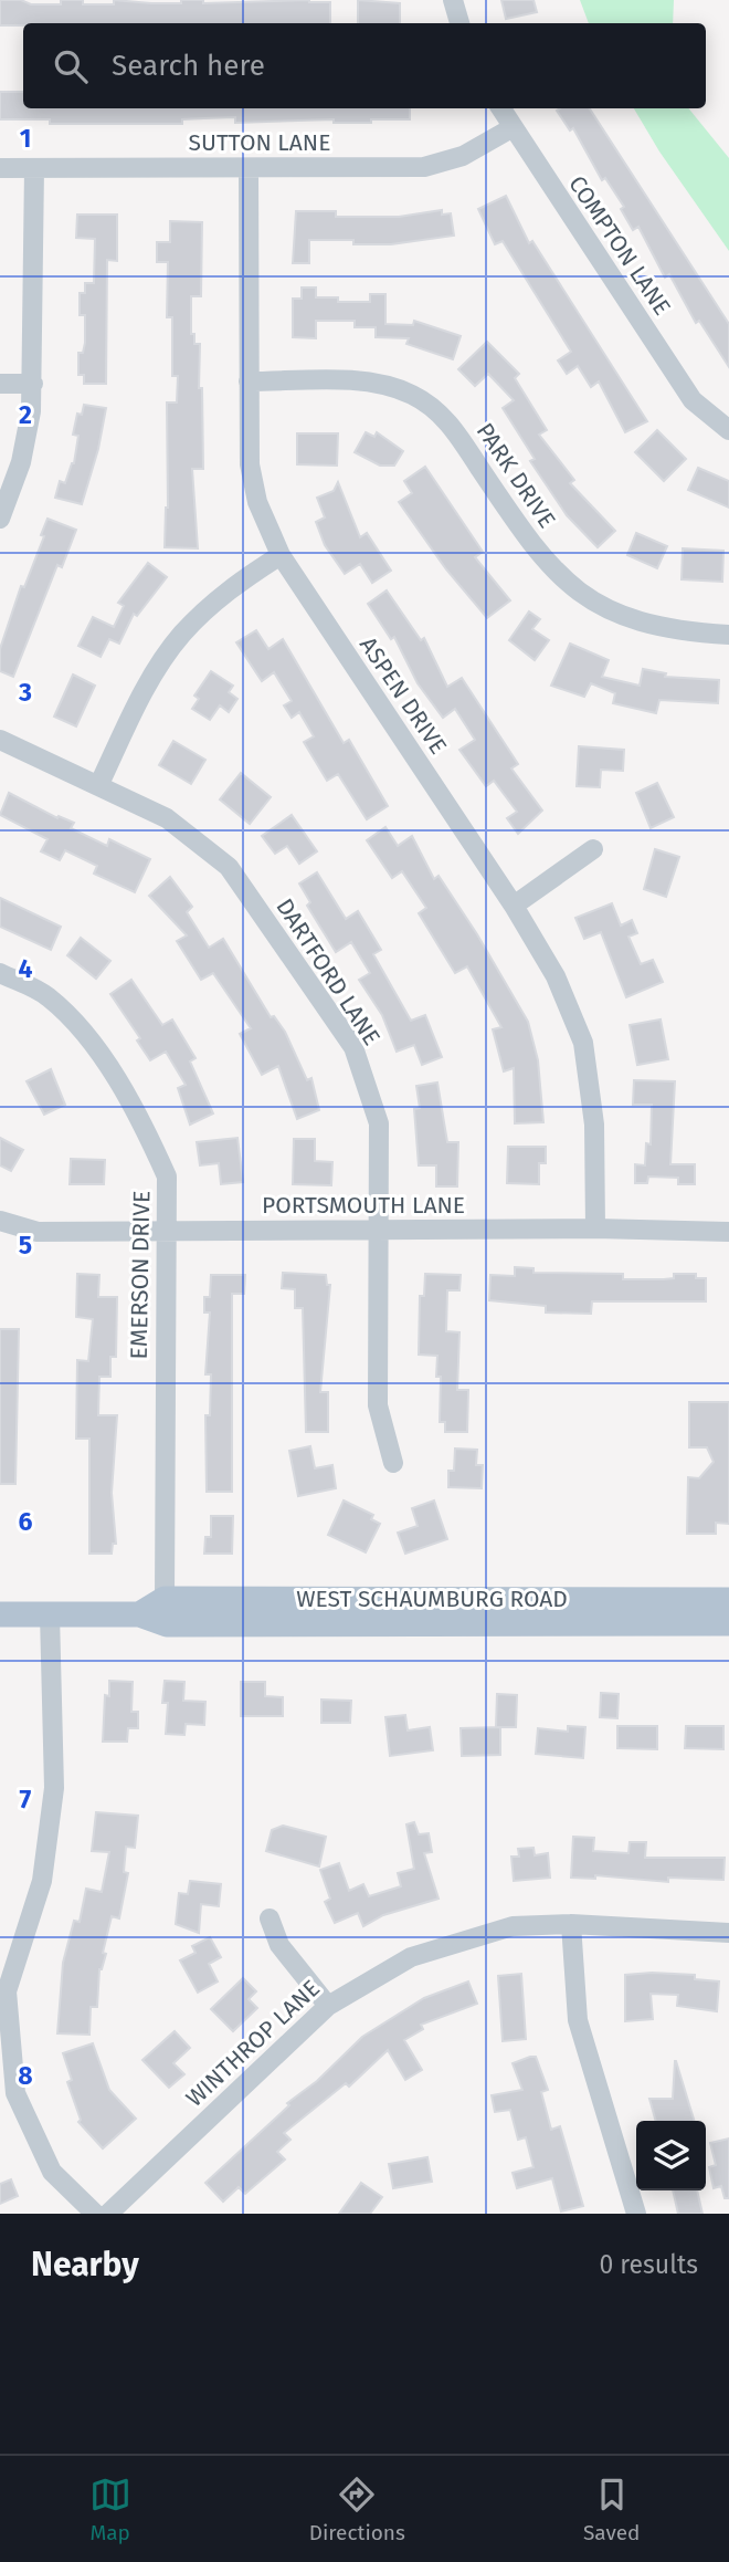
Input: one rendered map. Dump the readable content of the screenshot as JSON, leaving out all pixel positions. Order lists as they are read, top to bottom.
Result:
{
  "streets": {
    "main road": ["WEST SCHAUMBURG ROAD"],
    "street": [
      "SUTTON LANE",
      "COMPTON LANE",
      "PARK DRIVE",
      "ASPEN DRIVE",
      "DARTFORD LANE",
      "PORTSMOUTH LANE",
      "EMERSON DRIVE",
      "WINTHROP LANE"
    ]
  },
  "crossings": [
    ["SUTTON LANE", "COMPTON LANE"],
    ["SUTTON LANE", "ASPEN DRIVE"],
    ["PARK DRIVE", "ASPEN DRIVE"],
    ["ASPEN DRIVE", "PORTSMOUTH LANE"],
    ["DARTFORD LANE", "PORTSMOUTH LANE"],
    ["PORTSMOUTH LANE", "EMERSON DRIVE"],
    ["EMERSON DRIVE", "WEST SCHAUMBURG ROAD"]
  ],
  "page": {
    "search": "Search here",
    "heading": ["Nearby", "0 results"],
    "nav": ["Map", "Directions", "Saved"]
  },
  "grid": {
    "rows": [
      "1",
      "2",
      "3",
      "4",
      "5",
      "6",
      "7",
      "8"
    ]
  }
}
